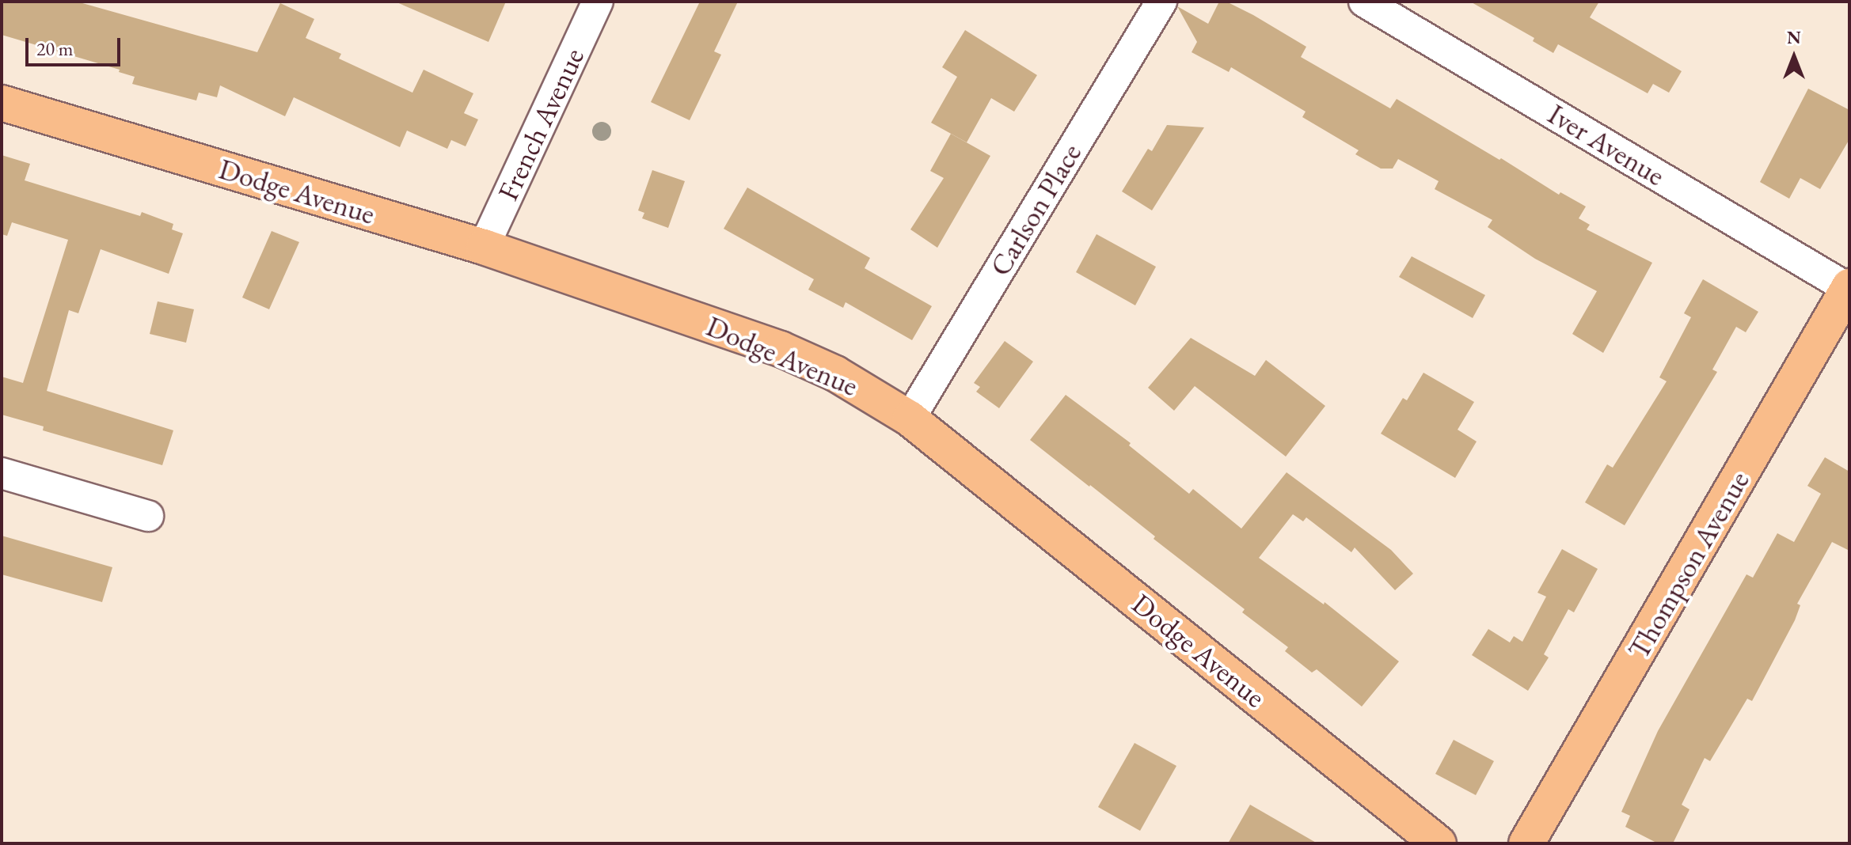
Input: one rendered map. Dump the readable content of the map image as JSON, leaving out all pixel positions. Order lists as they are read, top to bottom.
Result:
{
  "streets": {
    "main road": ["Dodge Avenue", "Thompson Avenue"],
    "street": ["French Avenue", "Iver Avenue", "Carlson Place"]
  },
  "crossings": [
    ["French Avenue", "Dodge Avenue"],
    ["Iver Avenue", "Thompson Avenue"],
    ["Dodge Avenue", "Carlson Place"]
  ],
  "scale_bar": "20 m",
  "north": "top"
}
